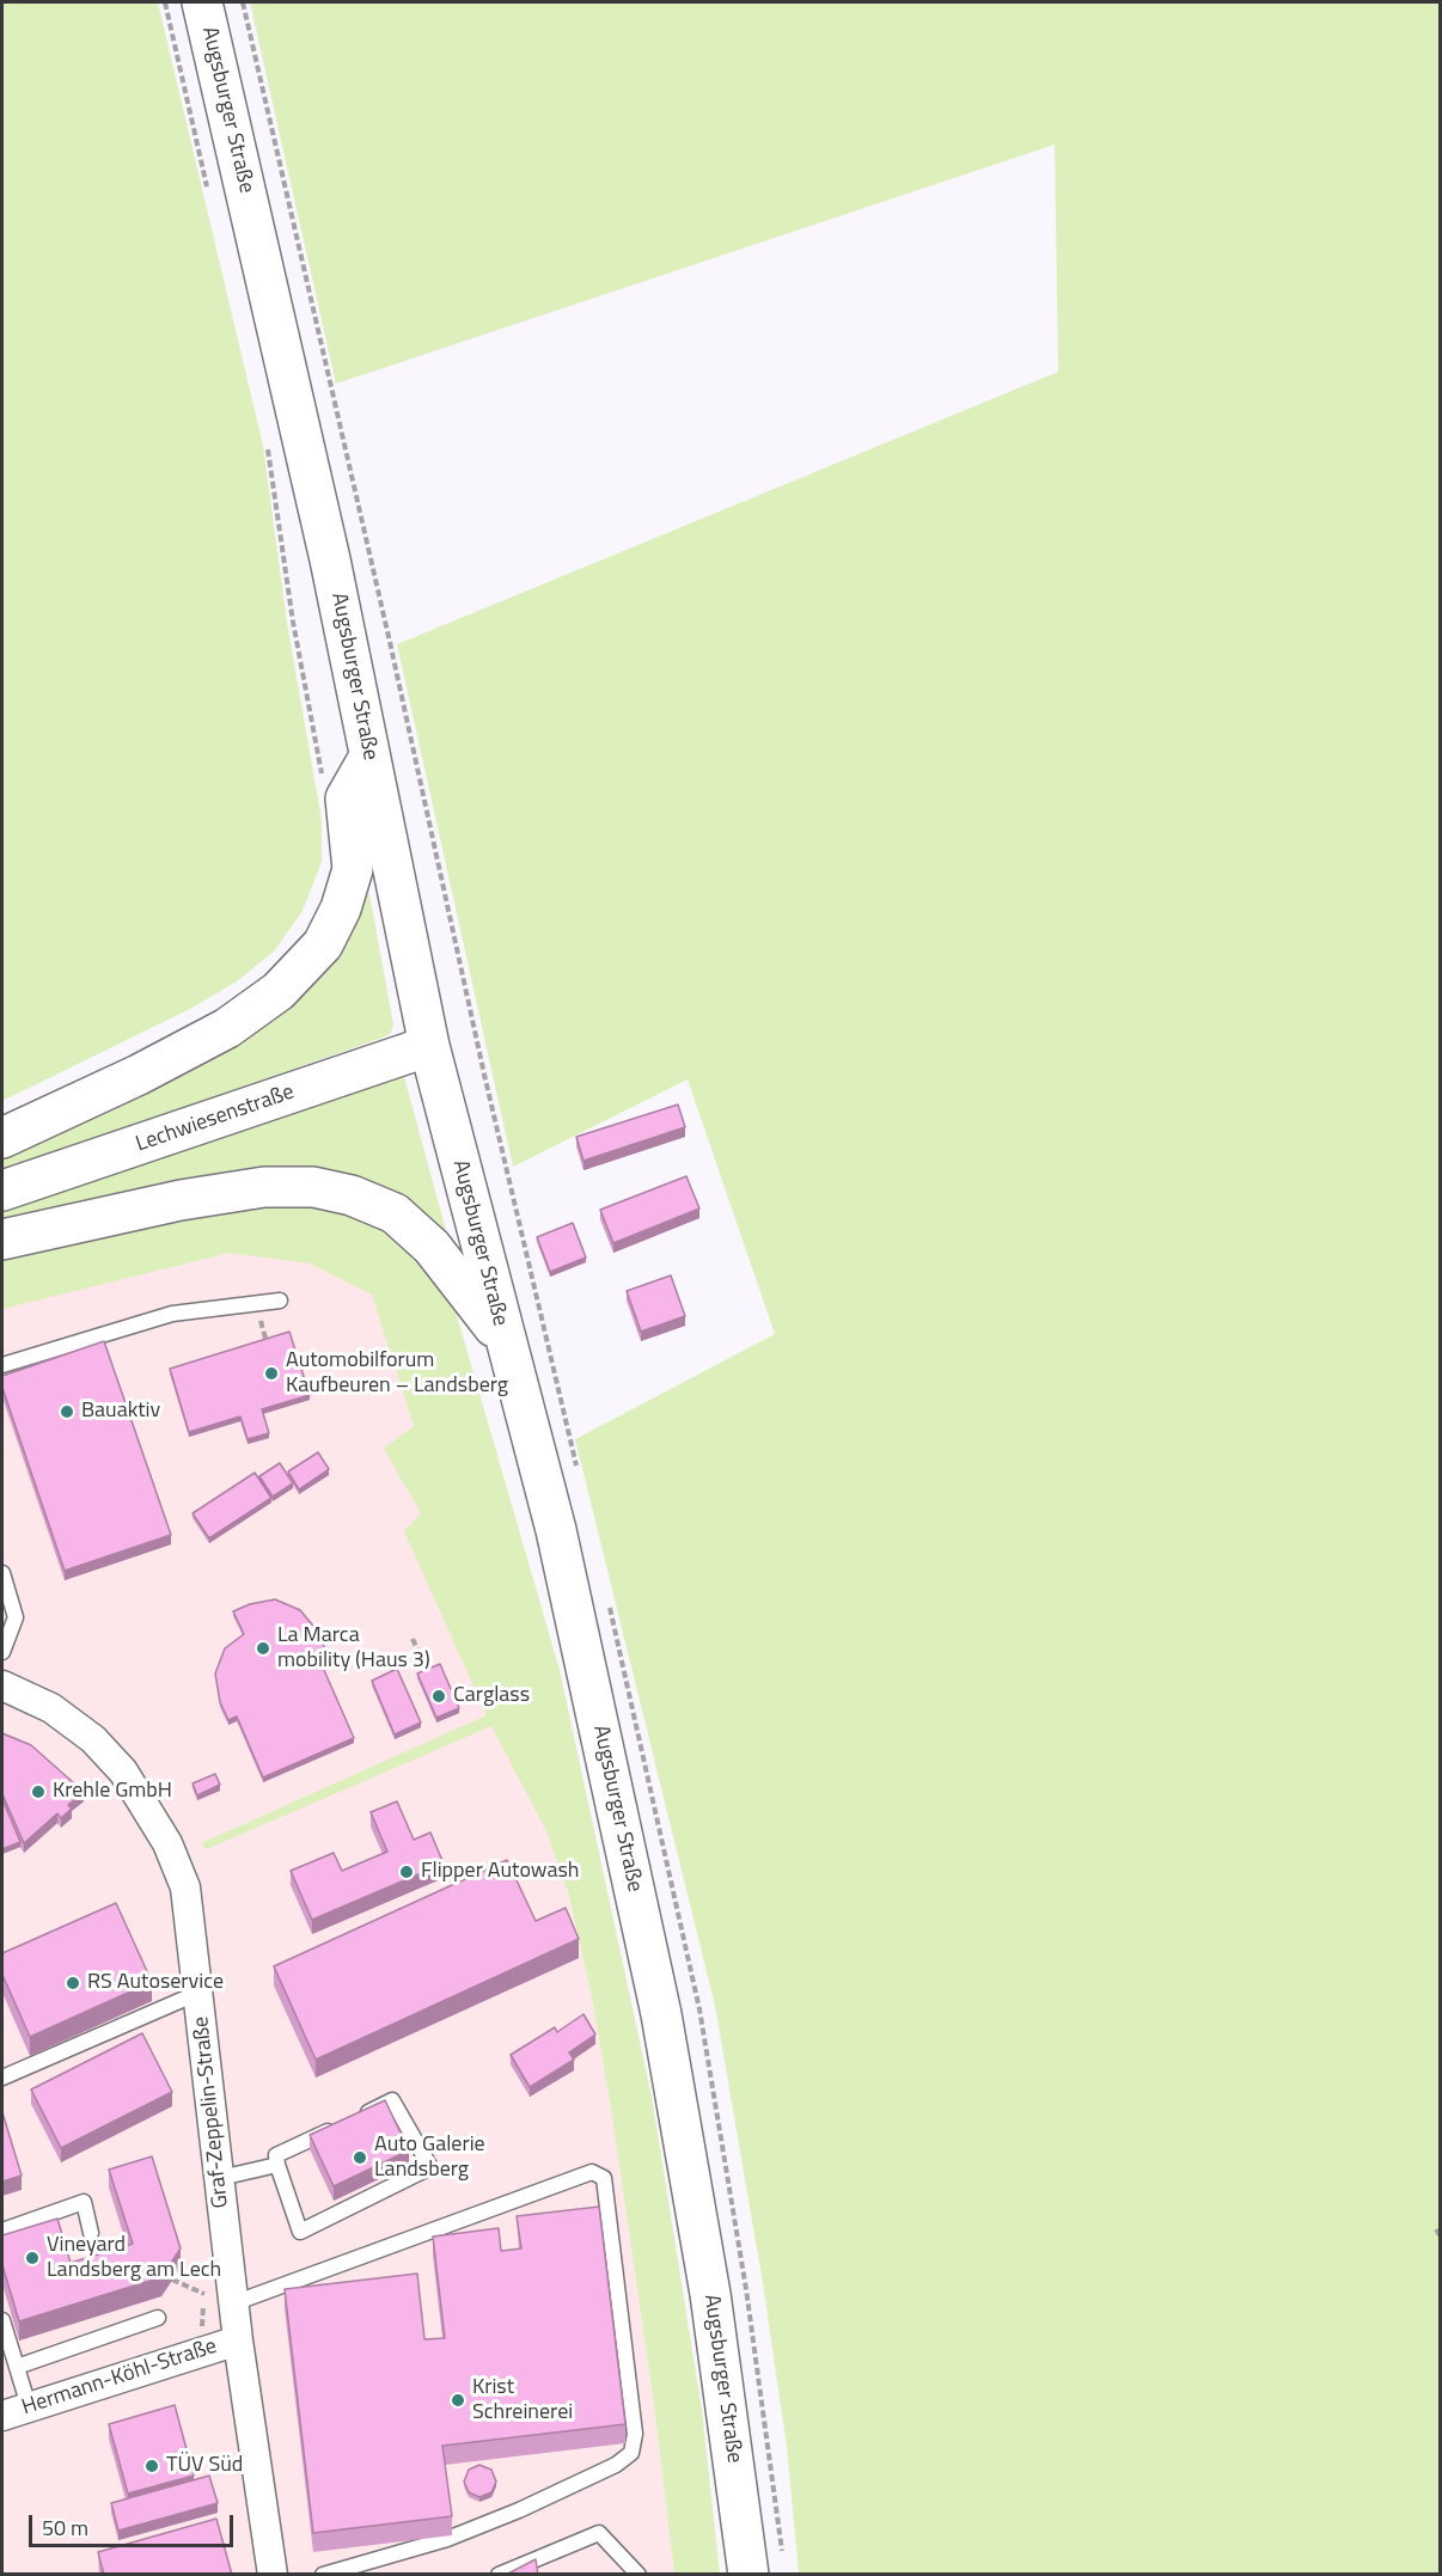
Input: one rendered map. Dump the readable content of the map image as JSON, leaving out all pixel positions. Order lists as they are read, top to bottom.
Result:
{
  "streets": {
    "main road": ["Augsburger Straße", "Lechwiesenstraße"],
    "street": ["Graf-Zeppelin-Straße", "Hermann-Köhl-Straße"]
  },
  "crossings": [
    ["Augsburger Straße", "Lechwiesenstraße"],
    ["Graf-Zeppelin-Straße", "Hermann-Köhl-Straße"]
  ],
  "places": [
    "Automobilforum Kaufbeuren – Landsberg",
    "Bauaktiv",
    "La Marca mobility (Haus 3)",
    "Carglass",
    "Krehle GmbH",
    "Flipper Autowash",
    "RS Autoservice",
    "Auto Galerie Landsberg",
    "Vineyard Landsberg am Lech",
    "Krist Schreinerei",
    "TÜV Süd"
  ],
  "scale_bar": "50 m"
}
